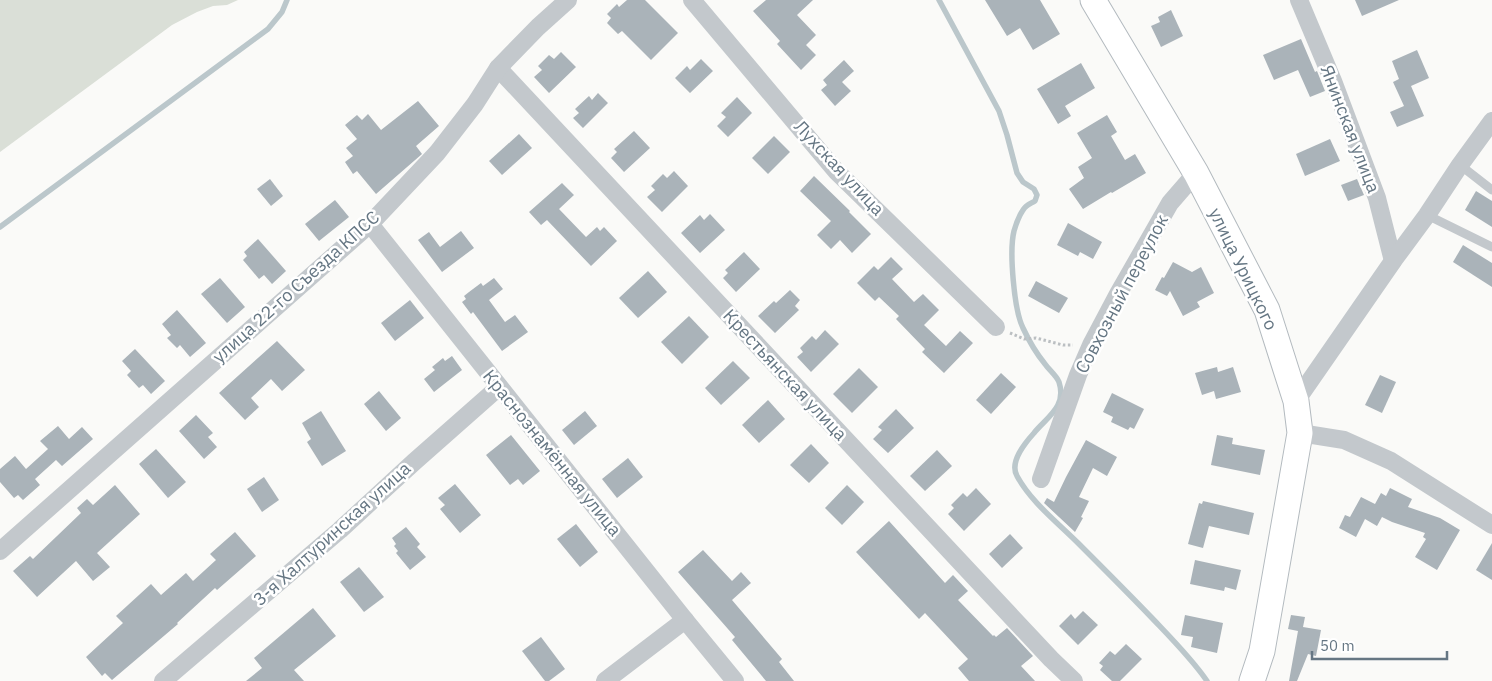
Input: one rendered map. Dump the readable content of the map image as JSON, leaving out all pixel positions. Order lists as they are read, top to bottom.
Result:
{
  "streets": {
    "main road": ["улица Урицкого"],
    "street": [
      "Янинская улица",
      "Лухская улица",
      "улица 22-го Съезда КПСС",
      "Совхозный переулок",
      "Крестьянская улица",
      "Краснознамённая улица",
      "3-я Халтуринская улица"
    ]
  },
  "crossings": [
    ["улица Урицкого", "Совхозный переулок"],
    ["улица 22-го Съезда КПСС", "Крестьянская улица"],
    ["улица 22-го Съезда КПСС", "Краснознамённая улица"],
    ["Краснознамённая улица", "3-я Халтуринская улица"]
  ],
  "scale_bar": "50 m"
}
